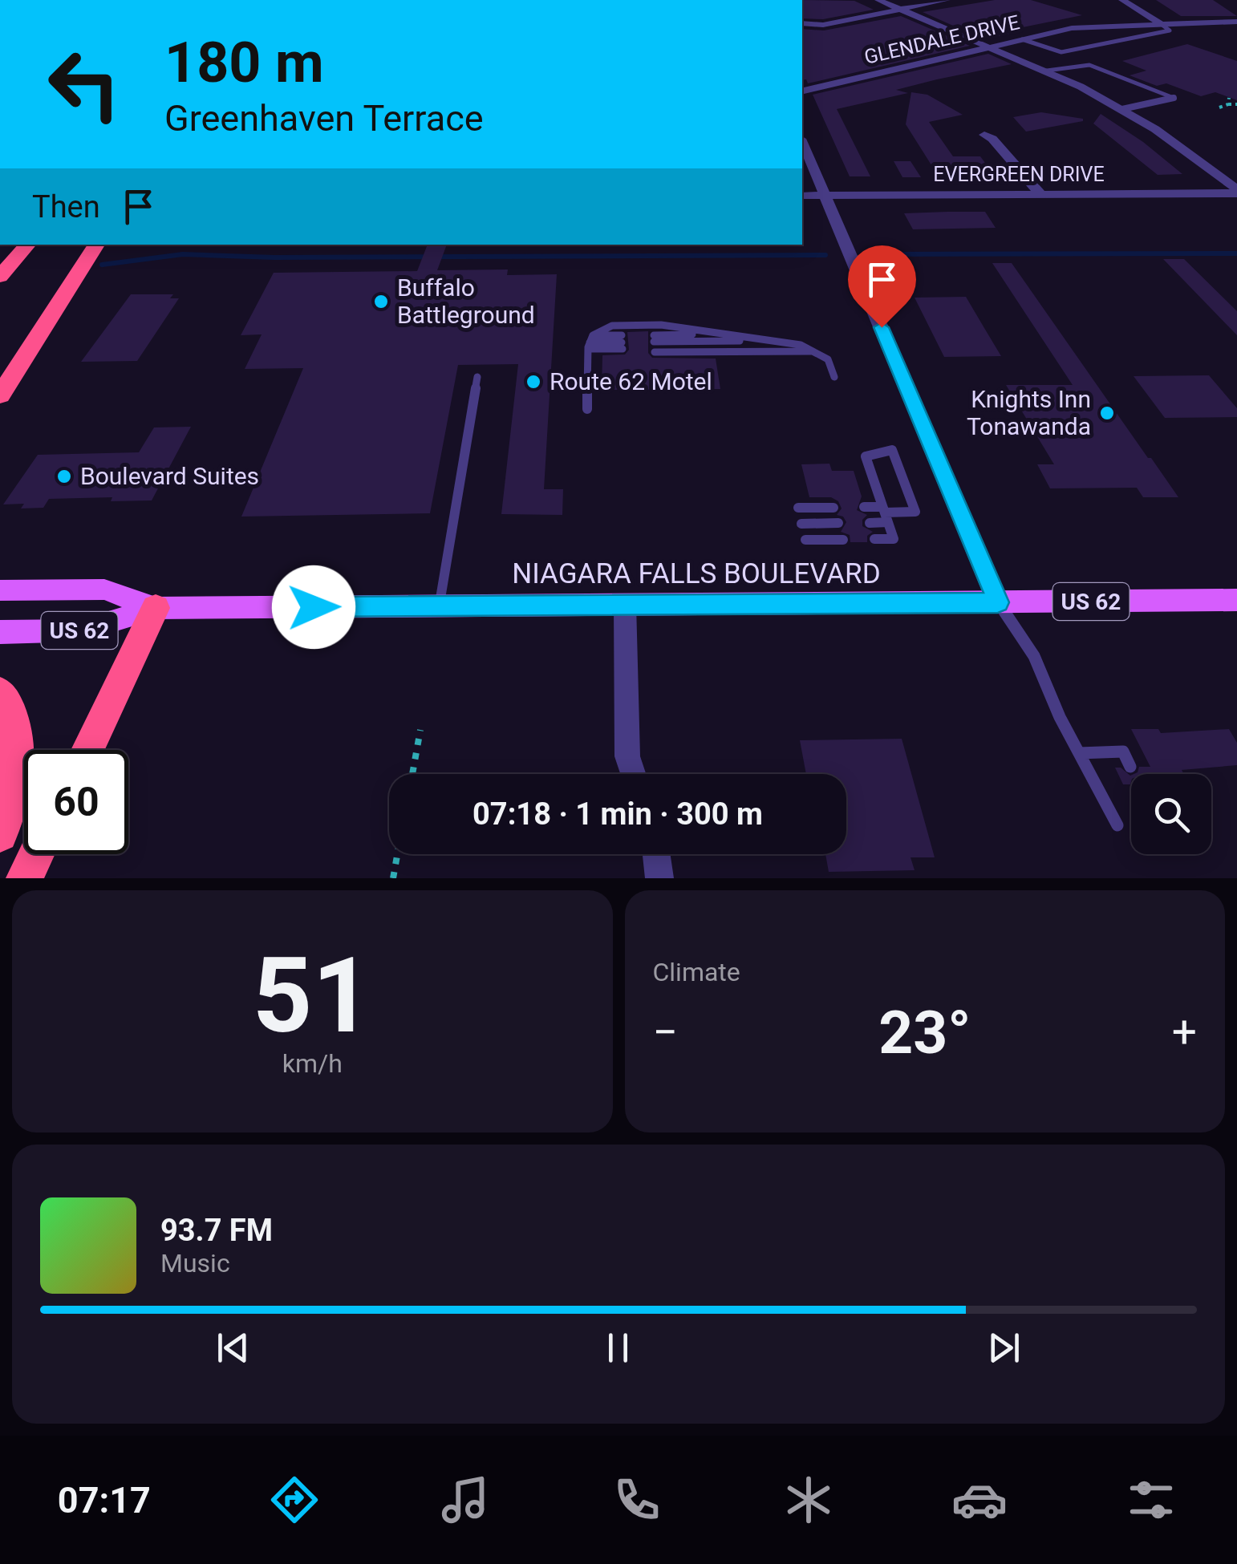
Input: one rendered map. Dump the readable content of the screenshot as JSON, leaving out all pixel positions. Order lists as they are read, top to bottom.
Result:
{
  "streets": {
    "main road": ["NIAGARA FALLS BOULEVARD", "US 62"],
    "street": ["GLENDALE DRIVE", "EVERGREEN DRIVE"]
  },
  "places": [
    "Buffalo Battleground",
    "Route 62 Motel",
    "Knights Inn Tonawanda",
    "Boulevard Suites"
  ],
  "page": {
    "turn": ["180 m", "Greenhaven Terrace"],
    "then": "Then",
    "limit": "60",
    "trip": "07:18 · 1 min · 300 m",
    "tile": [
      ["51", "km/h"],
      "Climate"
    ],
    "heat": ["−", "23°", "+"],
    "song": ["93.7 FM", "Music"],
    "tabs": "07:17"
  }
}
